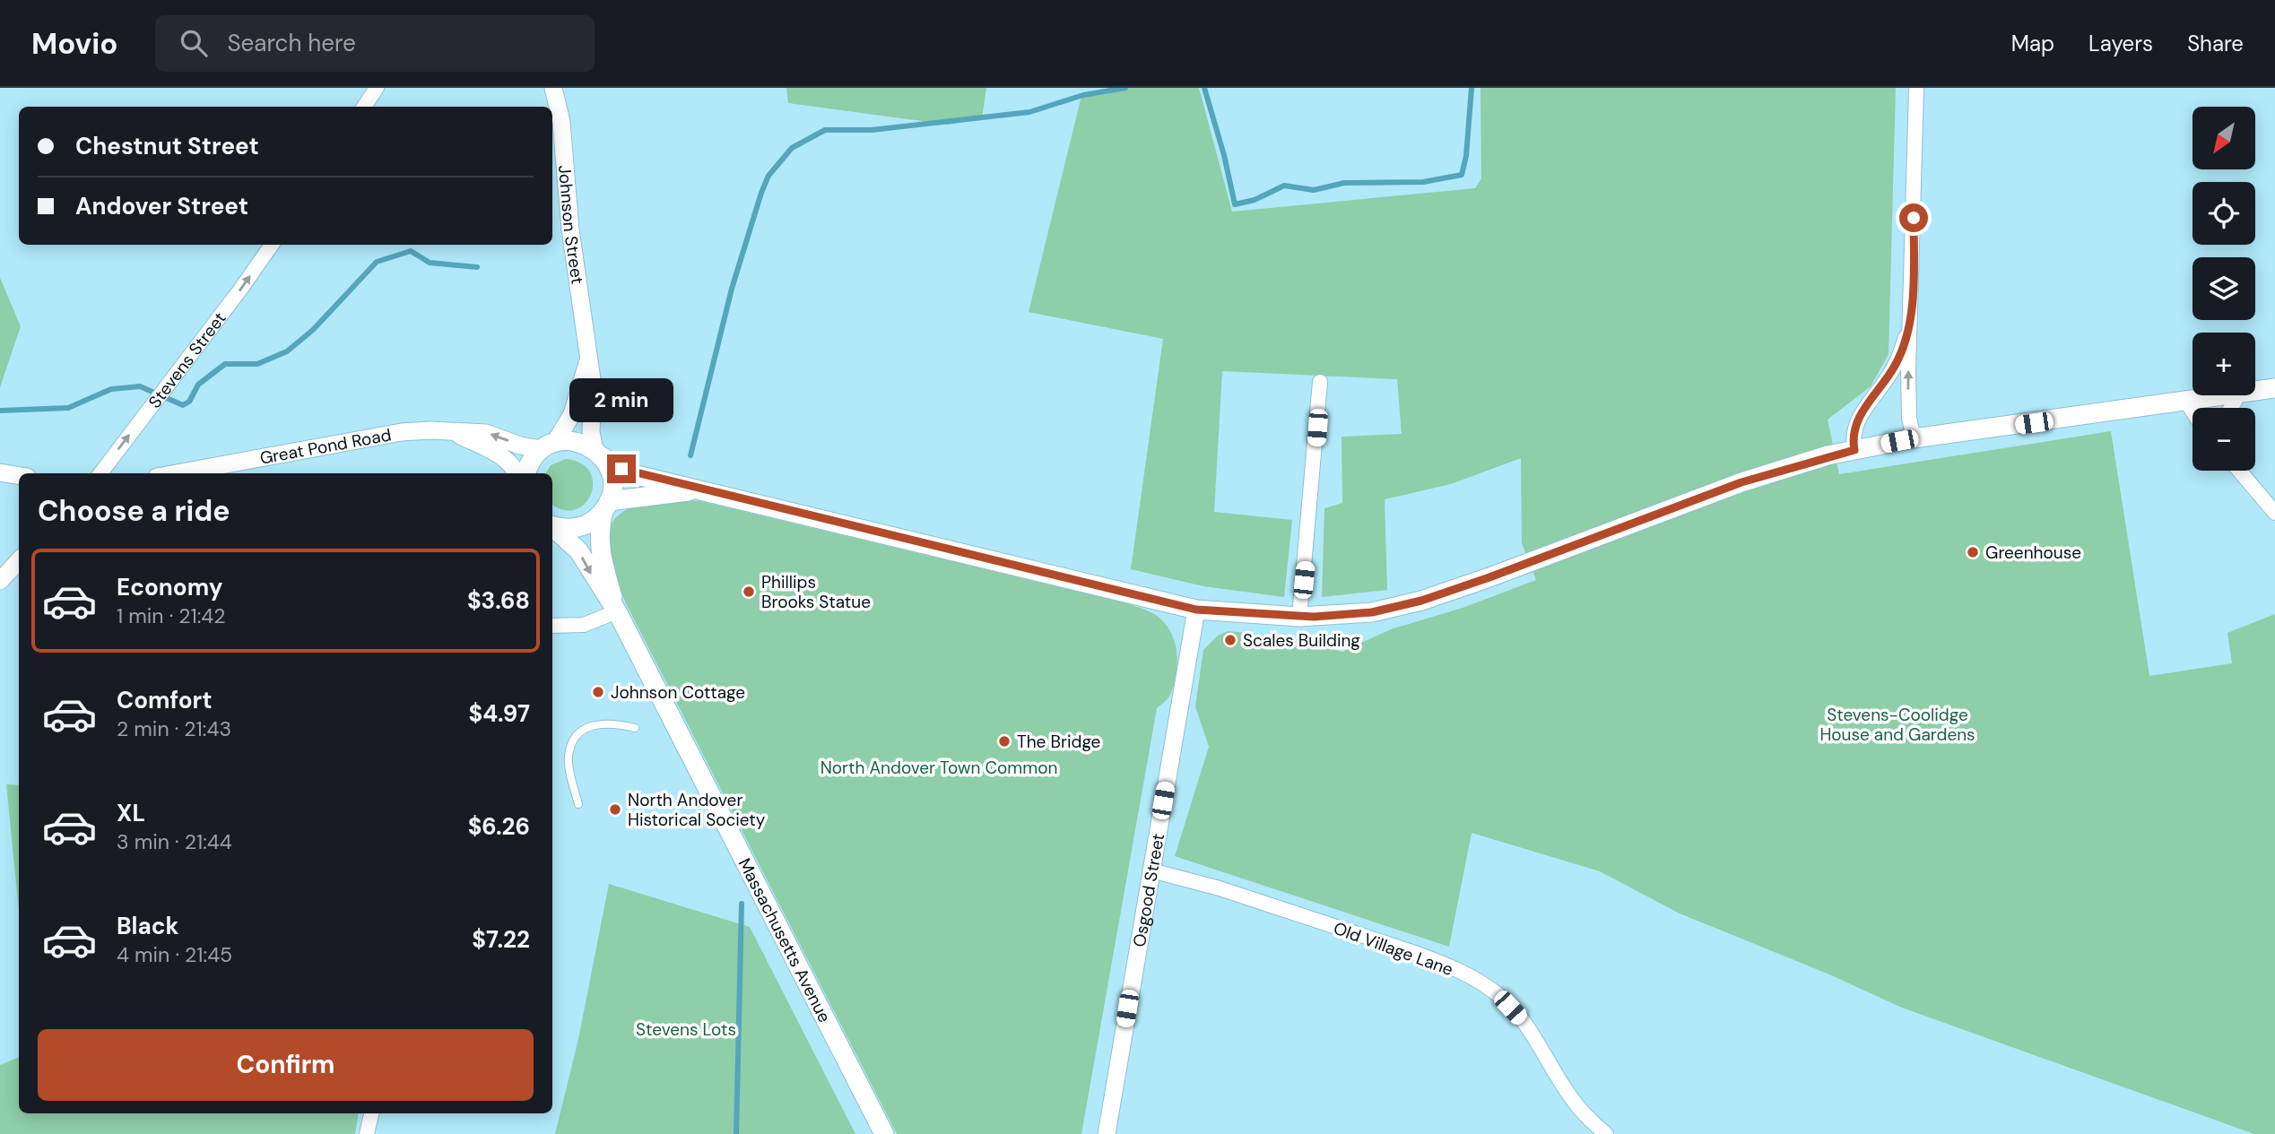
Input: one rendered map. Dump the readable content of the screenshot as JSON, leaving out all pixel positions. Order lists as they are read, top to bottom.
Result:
{
  "streets": {
    "main road": ["Massachusetts Avenue"],
    "street": [
      "Johnson Street",
      "Stevens Street",
      "Great Pond Road",
      "Osgood Street",
      "Old Village Lane"
    ]
  },
  "crossings": [
    ["Johnson Street", "Great Pond Road"],
    ["Johnson Street", "Massachusetts Avenue"],
    ["Osgood Street", "Old Village Lane"]
  ],
  "one_way": ["Stevens Street"],
  "parks": ["Stevens-Coolidge House and Gardens", "North Andover Town Common", "Stevens Lots"],
  "places": [
    "Greenhouse",
    "Phillips Brooks Statue",
    "Scales Building",
    "Johnson Cottage",
    "The Bridge",
    "North Andover Historical Society"
  ],
  "north": "bottom left",
  "page": {
    "header": "Movio",
    "search": "Search here",
    "nav": ["Map", "Layers", "Share"],
    "map_buttons": ["+", "−"],
    "banner": ["Chestnut Street", "Andover Street"],
    "bubble": "2 min",
    "heading": "Choose a ride",
    "list": [
      {
        "name": "Economy",
        "note": "1 min · 21:42",
        "value": "$3.68"
      },
      {
        "name": "Comfort",
        "note": "2 min · 21:43",
        "value": "$4.97"
      },
      {
        "name": "XL",
        "note": "3 min · 21:44",
        "value": "$6.26"
      },
      {
        "name": "Black",
        "note": "4 min · 21:45",
        "value": "$7.22"
      }
    ],
    "buttons": "Confirm"
  }
}
